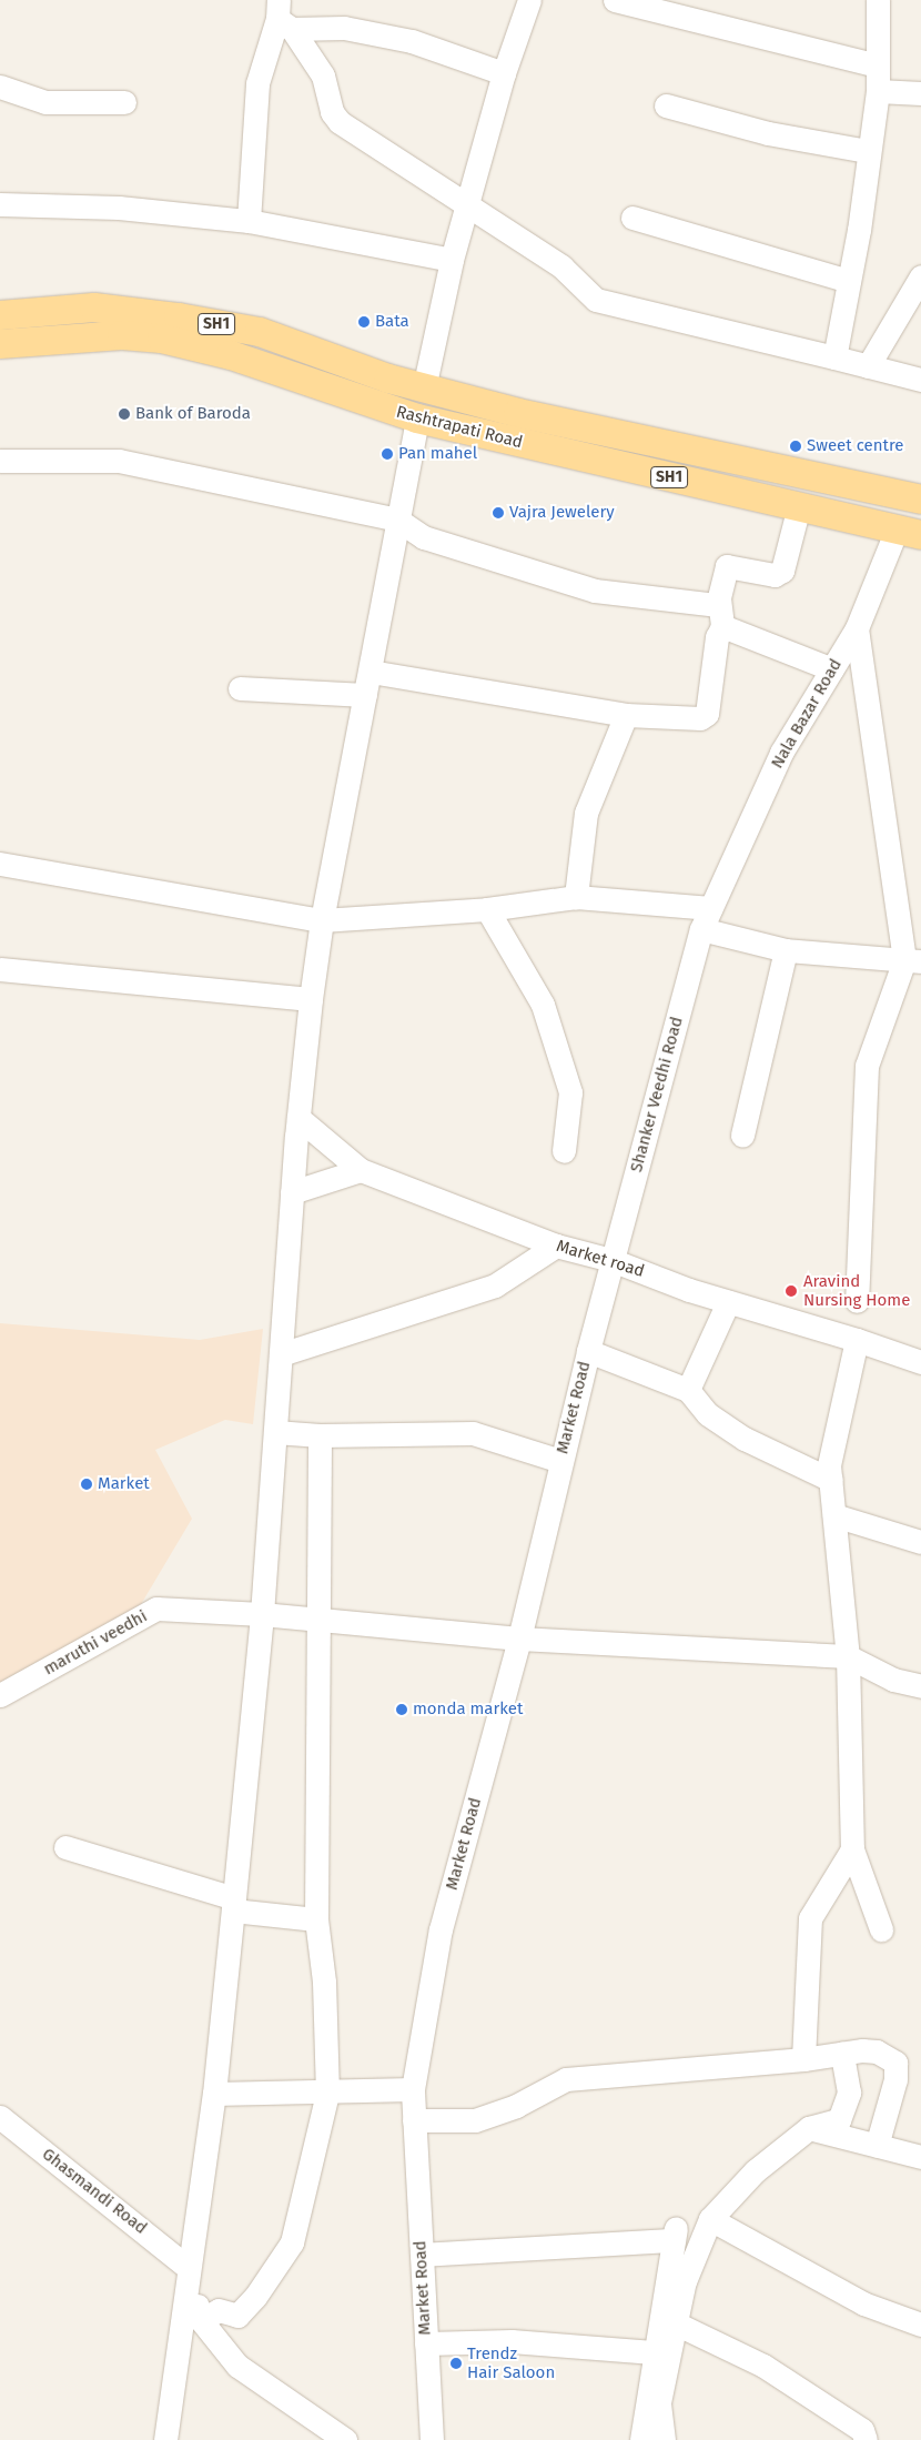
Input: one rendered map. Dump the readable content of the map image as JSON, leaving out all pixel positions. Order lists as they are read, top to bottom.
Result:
{
  "streets": {
    "main road": ["SH1", "Rashtrapati Road"],
    "street": [
      "Nala Bazar Road",
      "Shanker Veedhi Road",
      "Market road",
      "Market Road",
      "maruthi veedhi",
      "Ghasmandi Road"
    ]
  },
  "crossings": [
    ["Rashtrapati Road", "Nala Bazar Road"],
    ["Nala Bazar Road", "Shanker Veedhi Road"],
    ["Shanker Veedhi Road", "Market road"],
    ["Shanker Veedhi Road", "Market Road"],
    ["Market road", "Market Road"],
    ["Market Road", "maruthi veedhi"]
  ],
  "places": [
    "Bata",
    "Bank of Baroda",
    "Sweet centre",
    "Pan mahel",
    "Vajra Jewelery",
    "Aravind Nursing Home",
    "Market",
    "monda market",
    "Trendz Hair Saloon"
  ]
}
